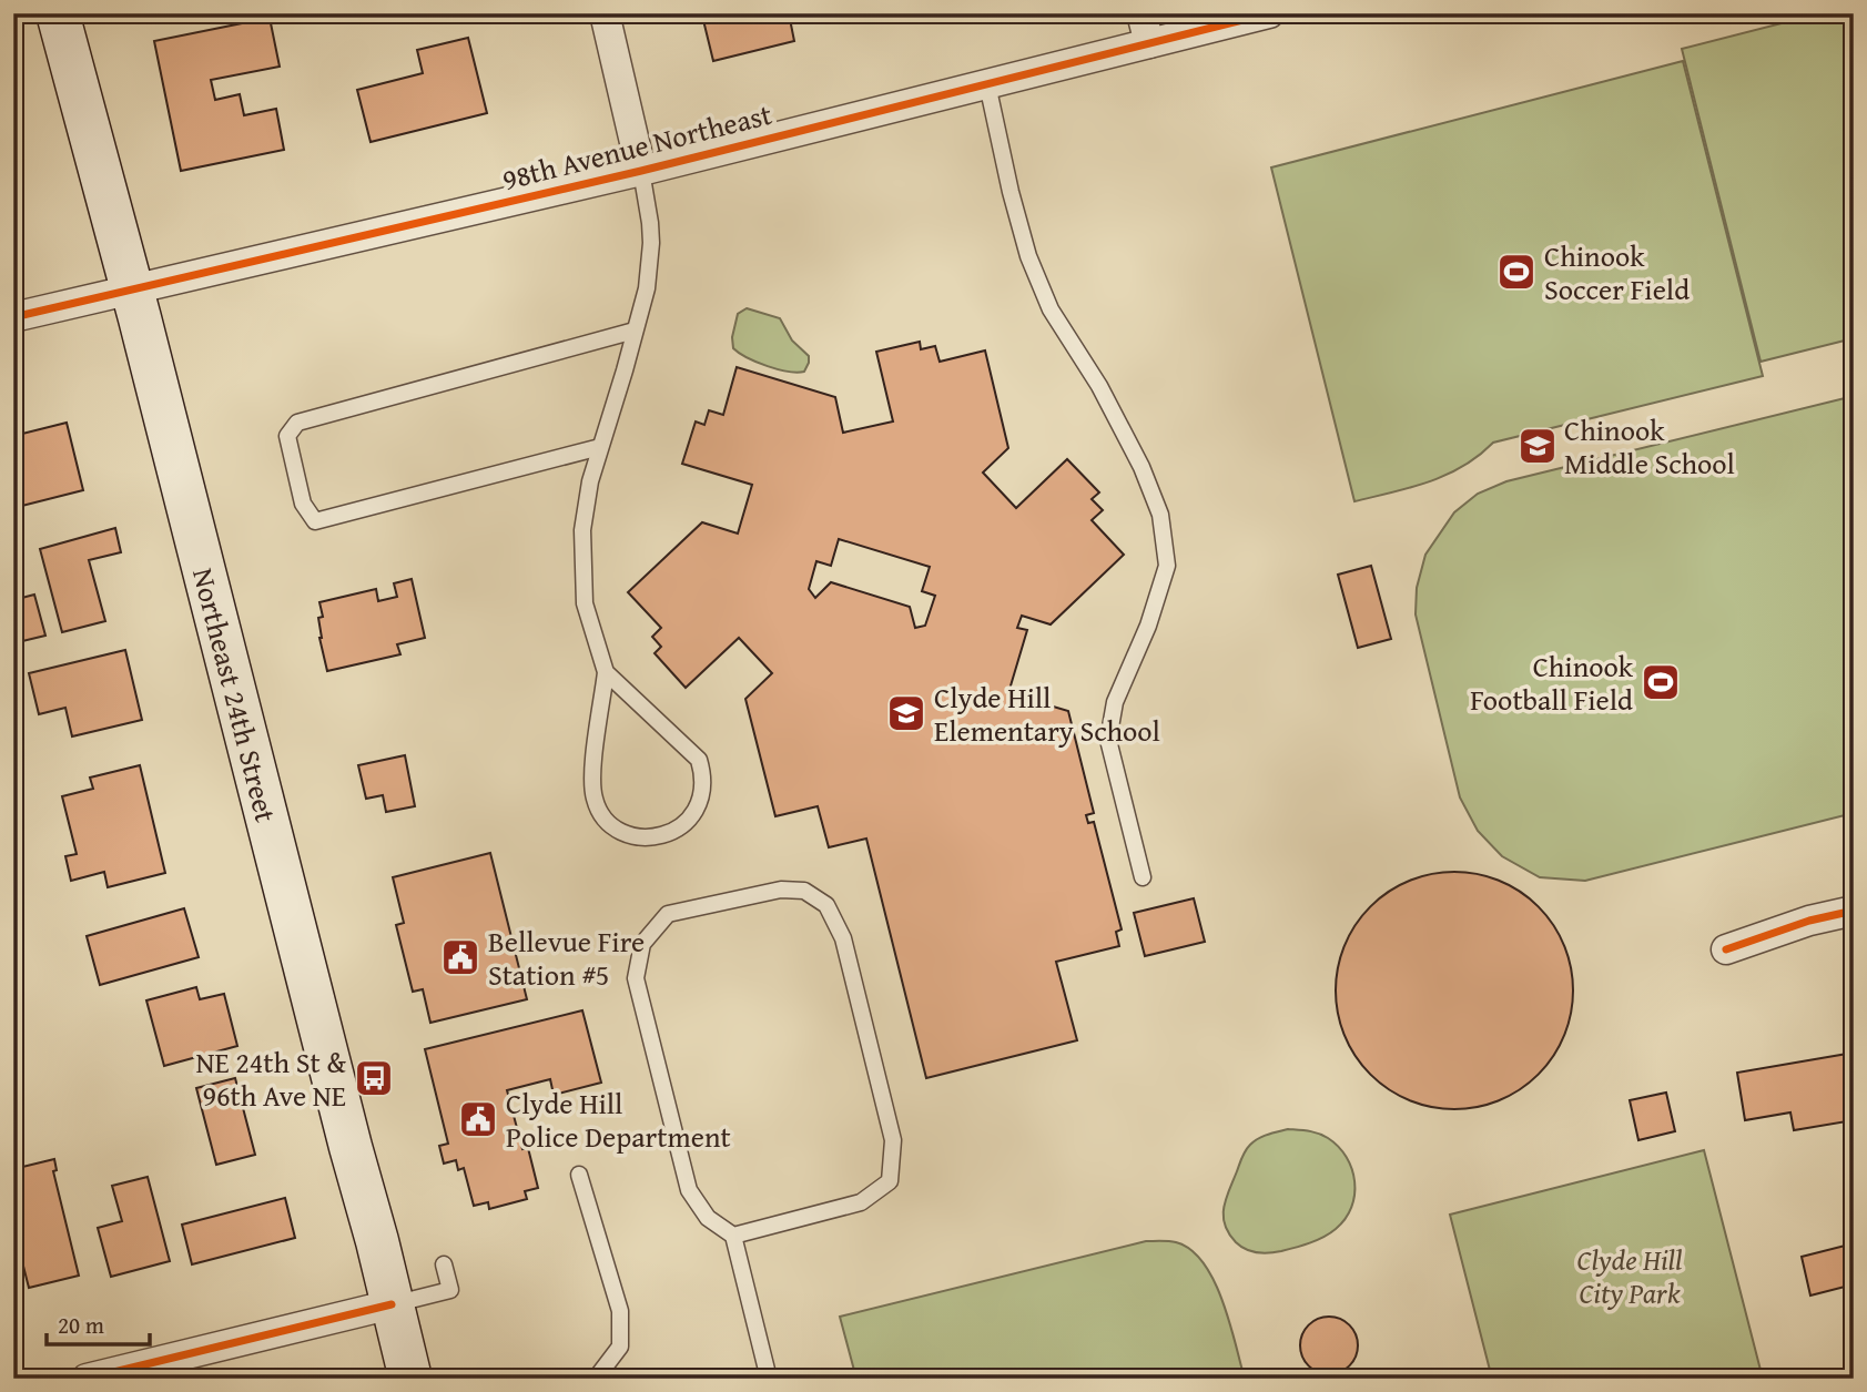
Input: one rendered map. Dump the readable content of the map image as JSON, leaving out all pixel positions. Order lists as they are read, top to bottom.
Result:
{
  "streets": {
    "main road": ["Northeast 24th Street"],
    "street": ["98th Avenue Northeast"]
  },
  "crossings": [
    ["98th Avenue Northeast", "Northeast 24th Street"]
  ],
  "parks": ["Clyde Hill City Park"],
  "places": {
    "sports": ["Chinook Soccer Field", "Chinook Football Field"],
    "school or university": ["Chinook Middle School", "Clyde Hill Elementary School"],
    "public building": ["Bellevue Fire Station #5", "Clyde Hill Police Department"],
    "bus stop": ["NE 24th St & 96th Ave NE"]
  },
  "scale_bar": "20 m"
}
